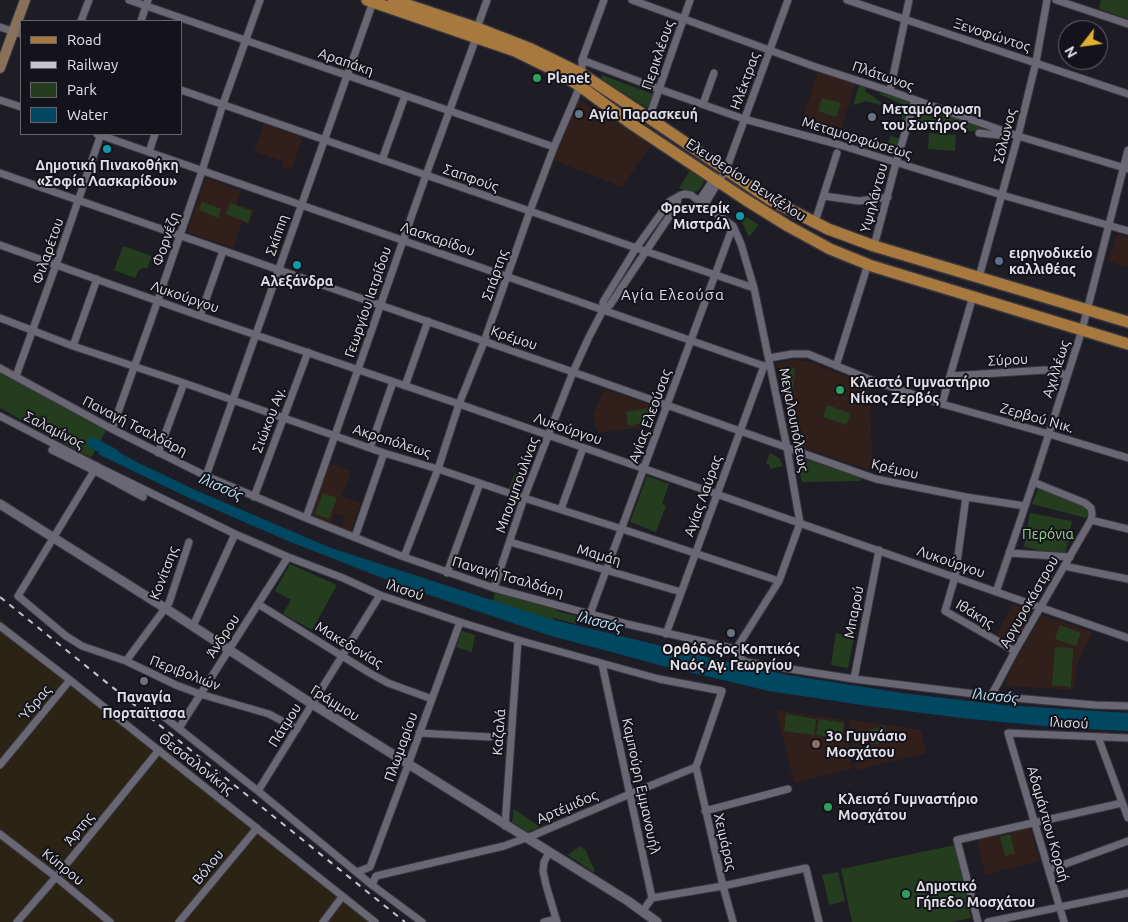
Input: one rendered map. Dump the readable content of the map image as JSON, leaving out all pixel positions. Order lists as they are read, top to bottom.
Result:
{
  "streets": {
    "main road": ["Ελευθερίου Βενιζέλου"],
    "street": [
      "Ξενοφώντος",
      "Περικλέους",
      "Αραπάκη",
      "Πλάτωνος",
      "Ηλέκτρας",
      "Σόλωνος",
      "Μεταμορφώσεως",
      "Σαπφούς",
      "Υψηλάντου",
      "Σκίππη",
      "Φορνέζη",
      "Λασκαρίδου",
      "Φιλαρέτου",
      "Σπάρτης",
      "Λυκούργου",
      "Γεωργίου Ιατρίδου",
      "Κρέμου",
      "Σύρου",
      "Αχιλλέως",
      "Αγίας Ελεούσας",
      "Ζερβού Νικ.",
      "Σιώκου Αγ.",
      "Μεγαλουπόλεως",
      "Παναγή Τσαλδάρη",
      "Σαλαμίνος",
      "Ακροπόλεως",
      "Μπουμπουλίνας",
      "Αγίας Λαύρας",
      "Μαμάη",
      "Κονίτσης",
      "Ιλισού",
      "Αργυροκάστρου",
      "Μπαρού",
      "Ιθάκης",
      "Άνδρου",
      "Μακεδονίας",
      "Περιβολιών",
      "Ύδρας",
      "Γράμμου",
      "Πάτμου",
      "Καζαλά",
      "Πλωμαρίου",
      "Θεσσαλονίκης",
      "Καμπούρη Εμμανουήλ",
      "Αρτέμιδος",
      "Αδαμάντιου Κοραή",
      "Άρτης",
      "Χειμάρας",
      "Κύπρου",
      "Βόλου"
    ]
  },
  "crossings": [
    ["Ξενοφώντος", "Σόλωνος"],
    ["Περικλέους", "Πλάτωνος"],
    ["Περικλέους", "Μεταμορφώσεως"],
    ["Περικλέους", "Ελευθερίου Βενιζέλου"],
    ["Αραπάκη", "Σκίππη"],
    ["Αραπάκη", "Φορνέζη"],
    ["Αραπάκη", "Σπάρτης"],
    ["Αραπάκη", "Γεωργίου Ιατρίδου"],
    ["Πλάτωνος", "Ηλέκτρας"],
    ["Πλάτωνος", "Σόλωνος"],
    ["Πλάτωνος", "Υψηλάντου"],
    ["Πλάτωνος", "Αχιλλέως"],
    ["Ηλέκτρας", "Μεταμορφώσεως"],
    ["Ηλέκτρας", "Ελευθερίου Βενιζέλου"],
    ["Σόλωνος", "Μεταμορφώσεως"],
    ["Σόλωνος", "Ελευθερίου Βενιζέλου"],
    ["Μεταμορφώσεως", "Υψηλάντου"],
    ["Μεταμορφώσεως", "Σπάρτης"],
    ["Μεταμορφώσεως", "Αχιλλέως"],
    ["Σαπφούς", "Σκίππη"],
    ["Σαπφούς", "Φορνέζη"],
    ["Σαπφούς", "Σπάρτης"],
    ["Σαπφούς", "Γεωργίου Ιατρίδου"],
    ["Σαπφούς", "Αγίας Ελεούσας"],
    ["Σαπφούς", "Μεγαλουπόλεως"],
    ["Σαπφούς", "Μπουμπουλίνας"],
    ["Ελευθερίου Βενιζέλου", "Υψηλάντου"],
    ["Ελευθερίου Βενιζέλου", "Σκίππη"],
    ["Ελευθερίου Βενιζέλου", "Σπάρτης"],
    ["Ελευθερίου Βενιζέλου", "Γεωργίου Ιατρίδου"],
    ["Ελευθερίου Βενιζέλου", "Αχιλλέως"],
    ["Σκίππη", "Λασκαρίδου"],
    ["Σκίππη", "Λυκούργου"],
    ["Σκίππη", "Κρέμου"],
    ["Σκίππη", "Παναγή Τσαλδάρη"],
    ["Σκίππη", "Ακροπόλεως"],
    ["Φορνέζη", "Λασκαρίδου"],
    ["Φορνέζη", "Λυκούργου"],
    ["Φορνέζη", "Κρέμου"],
    ["Φορνέζη", "Παναγή Τσαλδάρη"],
    ["Φορνέζη", "Ακροπόλεως"],
    ["Λασκαρίδου", "Σπάρτης"],
    ["Λασκαρίδου", "Γεωργίου Ιατρίδου"],
    ["Λασκαρίδου", "Αγίας Ελεούσας"],
    ["Λασκαρίδου", "Ζερβού Νικ."],
    ["Λασκαρίδου", "Μεγαλουπόλεως"],
    ["Λασκαρίδου", "Μπουμπουλίνας"],
    ["Λασκαρίδου", "Αγίας Λαύρας"],
    ["Φιλαρέτου", "Λυκούργου"],
    ["Φιλαρέτου", "Κρέμου"],
    ["Φιλαρέτου", "Παναγή Τσαλδάρη"],
    ["Φιλαρέτου", "Ακροπόλεως"],
    ["Σπάρτης", "Λυκούργου"],
    ["Σπάρτης", "Κρέμου"],
    ["Σπάρτης", "Παναγή Τσαλδάρη"],
    ["Σπάρτης", "Ακροπόλεως"],
    ["Λυκούργου", "Γεωργίου Ιατρίδου"],
    ["Λυκούργου", "Αχιλλέως"],
    ["Λυκούργου", "Αγίας Ελεούσας"],
    ["Λυκούργου", "Σιώκου Αγ."],
    ["Λυκούργου", "Μεγαλουπόλεως"],
    ["Λυκούργου", "Μπουμπουλίνας"],
    ["Λυκούργου", "Αγίας Λαύρας"],
    ["Λυκούργου", "Αργυροκάστρου"],
    ["Λυκούργου", "Μπαρού"],
    ["Λυκούργου", "Ιθάκης"],
    ["Γεωργίου Ιατρίδου", "Κρέμου"],
    ["Γεωργίου Ιατρίδου", "Παναγή Τσαλδάρη"],
    ["Γεωργίου Ιατρίδου", "Ακροπόλεως"],
    ["Κρέμου", "Αχιλλέως"],
    ["Κρέμου", "Αγίας Ελεούσας"],
    ["Κρέμου", "Μεγαλουπόλεως"],
    ["Κρέμου", "Μπουμπουλίνας"],
    ["Κρέμου", "Αγίας Λαύρας"],
    ["Κρέμου", "Ιθάκης"],
    ["Σύρου", "Αχιλλέως"],
    ["Αχιλλέως", "Ζερβού Νικ."],
    ["Αγίας Ελεούσας", "Μεγαλουπόλεως"],
    ["Αγίας Ελεούσας", "Παναγή Τσαλδάρη"],
    ["Αγίας Ελεούσας", "Ακροπόλεως"],
    ["Αγίας Ελεούσας", "Μαμάη"],
    ["Ζερβού Νικ.", "Μεγαλουπόλεως"],
    ["Ζερβού Νικ.", "Αγίας Λαύρας"],
    ["Σιώκου Αγ.", "Παναγή Τσαλδάρη"],
    ["Σιώκου Αγ.", "Ακροπόλεως"],
    ["Μεγαλουπόλεως", "Παναγή Τσαλδάρη"],
    ["Μεγαλουπόλεως", "Ακροπόλεως"],
    ["Μεγαλουπόλεως", "Αγίας Λαύρας"],
    ["Παναγή Τσαλδάρη", "Μπουμπουλίνας"],
    ["Παναγή Τσαλδάρη", "Αγίας Λαύρας"],
    ["Παναγή Τσαλδάρη", "Αργυροκάστρου"],
    ["Παναγή Τσαλδάρη", "Μπαρού"],
    ["Σαλαμίνος", "Ιλισού"],
    ["Ακροπόλεως", "Μπουμπουλίνας"],
    ["Ακροπόλεως", "Αγίας Λαύρας"],
    ["Μπουμπουλίνας", "Μαμάη"],
    ["Αγίας Λαύρας", "Μαμάη"],
    ["Κονίτσης", "Περιβολιών"],
    ["Κονίτσης", "Γράμμου"],
    ["Ιλισού", "Άνδρου"],
    ["Ιλισού", "Πάτμου"],
    ["Ιλισού", "Καζαλά"],
    ["Ιλισού", "Πλωμαρίου"],
    ["Ιλισού", "Καμπούρη Εμμανουήλ"],
    ["Ιλισού", "Αρτέμιδος"],
    ["Ιλισού", "Αδαμάντιου Κοραή"],
    ["Ιλισού", "Χειμάρας"],
    ["Αργυροκάστρου", "Ιθάκης"],
    ["Άνδρου", "Μακεδονίας"],
    ["Άνδρου", "Περιβολιών"],
    ["Άνδρου", "Γράμμου"],
    ["Άνδρου", "Θεσσαλονίκης"],
    ["Μακεδονίας", "Πάτμου"],
    ["Μακεδονίας", "Πλωμαρίου"],
    ["Περιβολιών", "Γράμμου"],
    ["Περιβολιών", "Πάτμου"],
    ["Ύδρας", "Θεσσαλονίκης"],
    ["Γράμμου", "Πάτμου"],
    ["Γράμμου", "Καζαλά"],
    ["Γράμμου", "Πλωμαρίου"],
    ["Γράμμου", "Αρτέμιδος"],
    ["Πάτμου", "Θεσσαλονίκης"],
    ["Πλωμαρίου", "Θεσσαλονίκης"],
    ["Θεσσαλονίκης", "Αρτέμιδος"],
    ["Θεσσαλονίκης", "Άρτης"],
    ["Θεσσαλονίκης", "Βόλου"],
    ["Καμπούρη Εμμανουήλ", "Αρτέμιδος"],
    ["Αρτέμιδος", "Χειμάρας"],
    ["Άρτης", "Κύπρου"]
  ],
  "districts": ["Αγία Ελεούσα"],
  "water": ["Ιλισσός"],
  "parks": ["Περόνια"],
  "places": [
    "Planet",
    "Αγία Παρασκευή",
    "Μεταμόρφωση του Σωτήρος",
    "Δημοτική Πινακοθήκη «Σοφία Λασκαρίδου»",
    "Φρεντερίκ Μιστράλ",
    "ειρηνοδικείο καλλιθέας",
    "Αλεξάνδρα",
    "Κλειστό Γυμναστήριο Νίκος Ζερβός",
    "Ορθόδοξος Κοπτικός Ναός Αγ. Γεωργίου",
    "Παναγία Πορταϊτισσα",
    "3o Γυμνάσιο Μοσχάτου",
    "Κλειστό Γυμναστήριο Μοσχάτου",
    "Δημοτικό Γήπεδο Μοσχάτου"
  ],
  "legend": [
    "Road",
    "Railway",
    "Park",
    "Water"
  ],
  "north": "bottom left"
}
